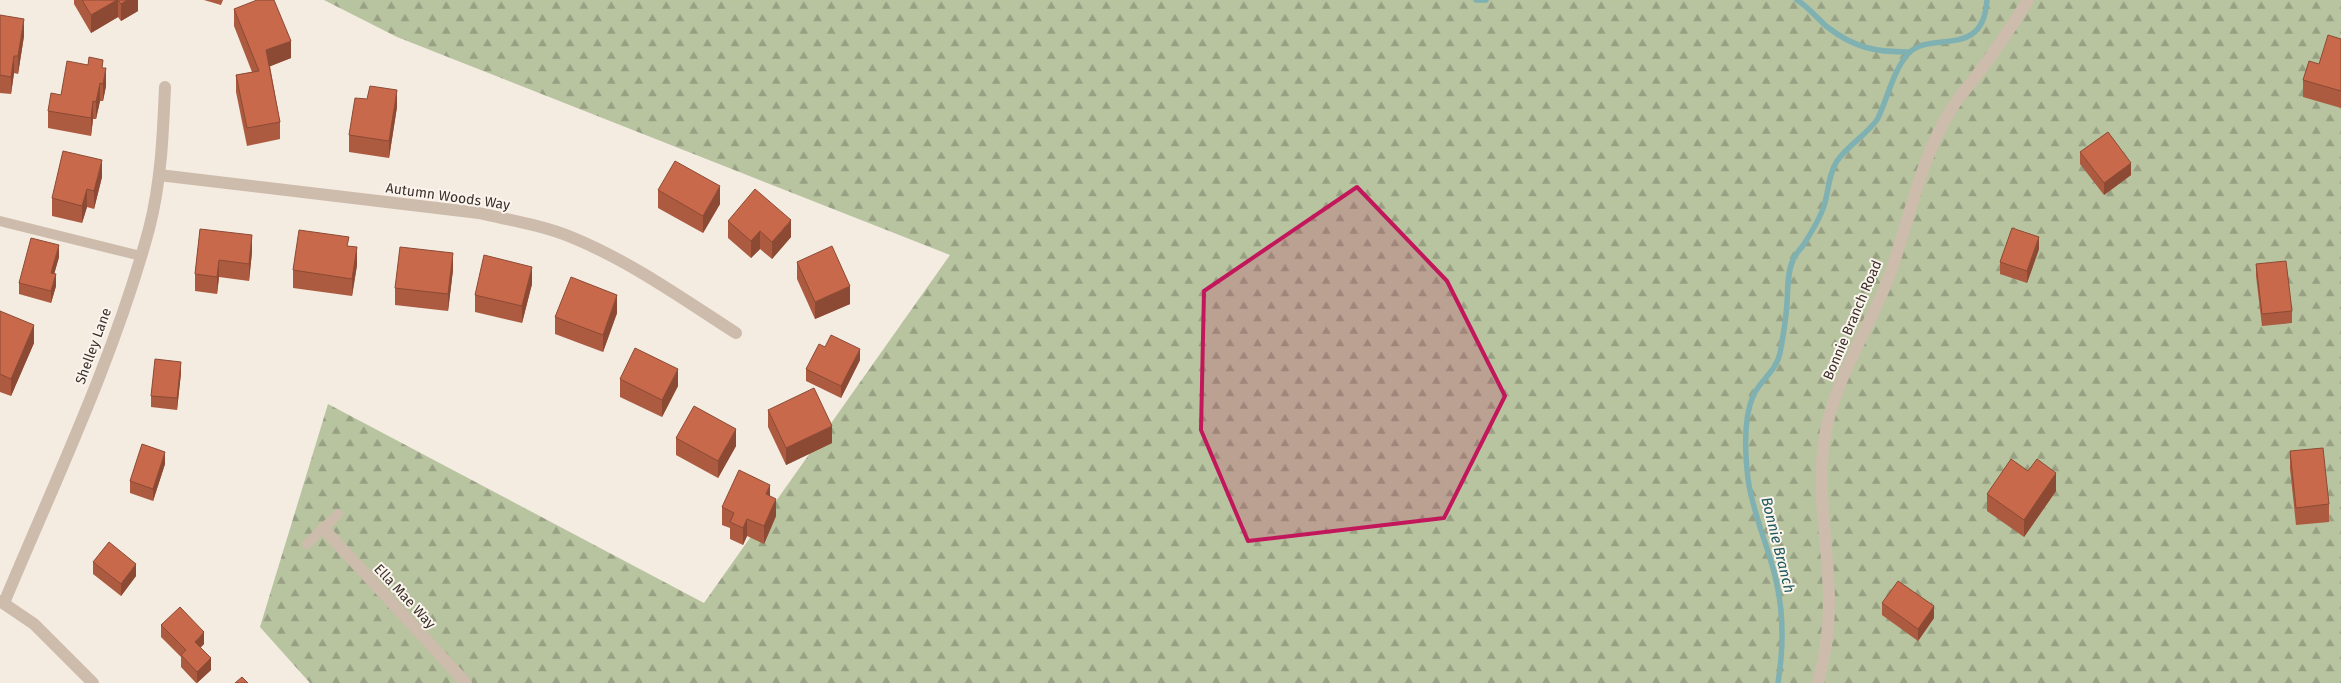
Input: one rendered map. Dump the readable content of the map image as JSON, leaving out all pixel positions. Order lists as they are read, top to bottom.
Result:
{
  "streets": {
    "street": [
      "Autumn Woods Way",
      "Bonnie Branch Road",
      "Shelley Lane",
      "Ella Mae Way"
    ]
  },
  "crossings": [
    ["Autumn Woods Way", "Shelley Lane"]
  ],
  "water": ["Bonnie Branch"]
}
